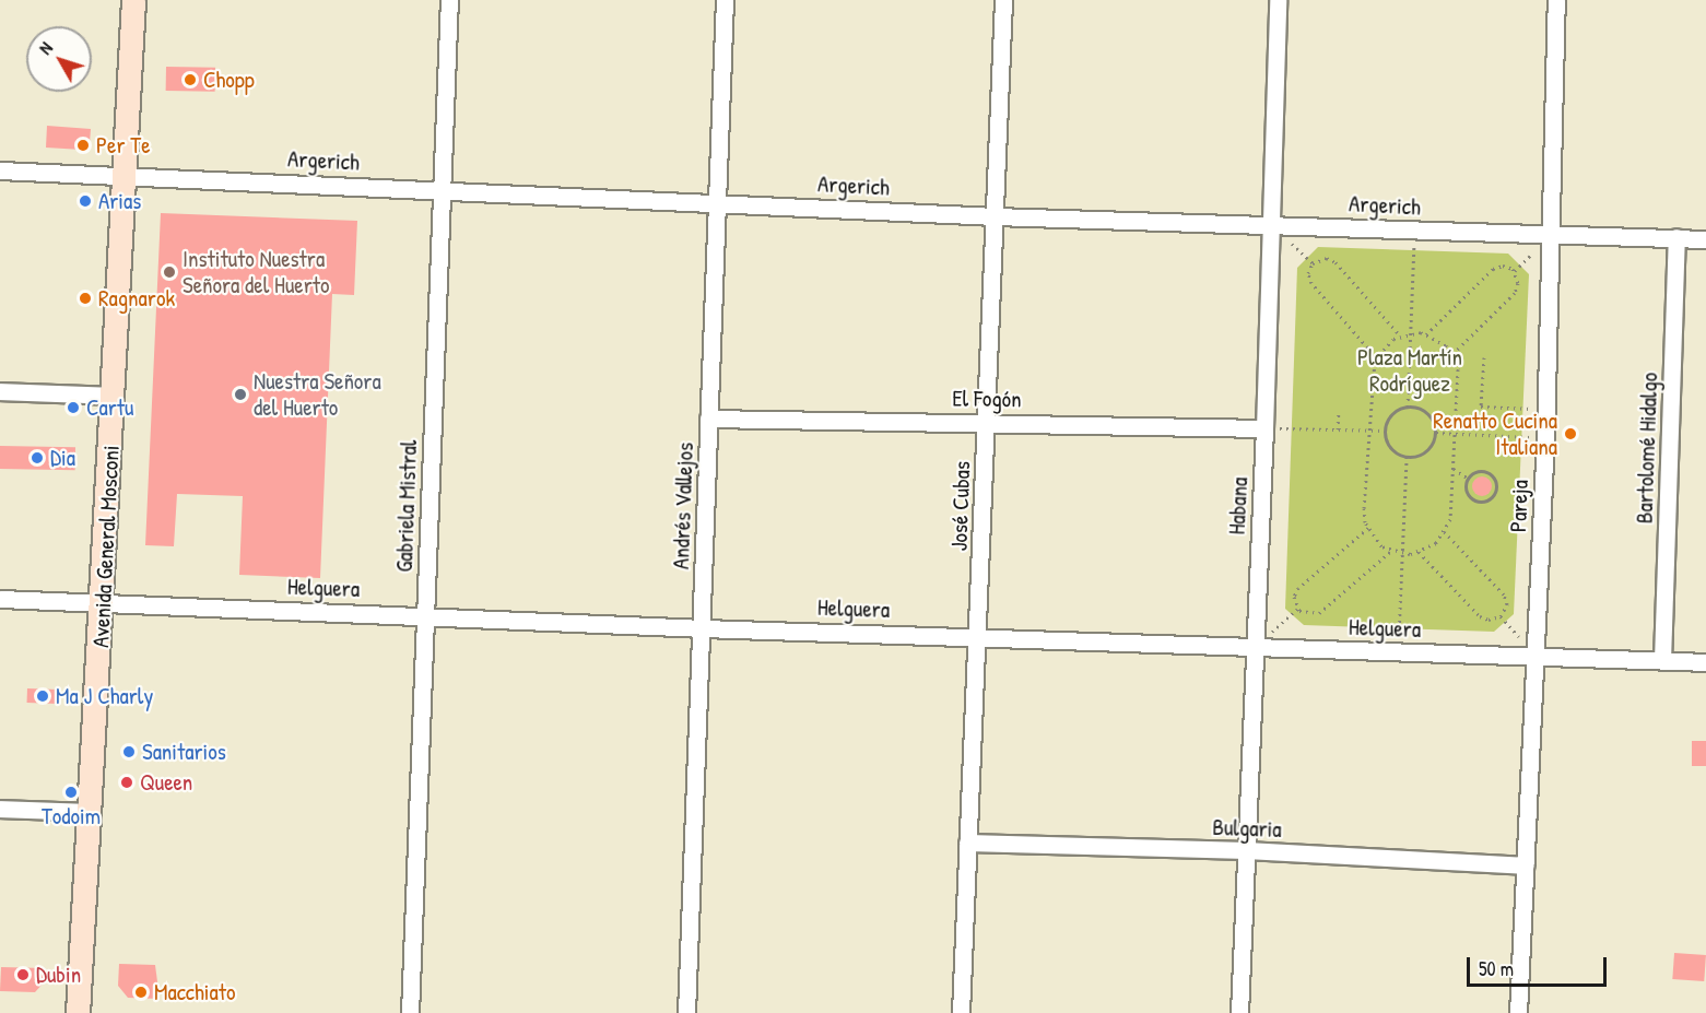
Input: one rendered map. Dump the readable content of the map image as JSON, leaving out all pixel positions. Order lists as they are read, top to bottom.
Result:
{
  "streets": {
    "main road": ["Avenida General Mosconi"],
    "street": [
      "Argerich",
      "El Fogón",
      "Bartolomé Hidalgo",
      "Gabriela Mistral",
      "Andrés Vallejos",
      "José Cubas",
      "Habana",
      "Pareja",
      "Helguera",
      "Bulgaria"
    ]
  },
  "crossings": [
    ["Argerich", "Bartolomé Hidalgo"],
    ["Argerich", "Gabriela Mistral"],
    ["Argerich", "Andrés Vallejos"],
    ["Argerich", "José Cubas"],
    ["Argerich", "Habana"],
    ["Argerich", "Pareja"],
    ["Argerich", "Avenida General Mosconi"],
    ["El Fogón", "Andrés Vallejos"],
    ["El Fogón", "José Cubas"],
    ["El Fogón", "Habana"],
    ["Bartolomé Hidalgo", "Helguera"],
    ["Gabriela Mistral", "Helguera"],
    ["Andrés Vallejos", "Helguera"],
    ["José Cubas", "Helguera"],
    ["José Cubas", "Bulgaria"],
    ["Habana", "Helguera"],
    ["Habana", "Bulgaria"],
    ["Pareja", "Helguera"],
    ["Pareja", "Bulgaria"],
    ["Avenida General Mosconi", "Helguera"]
  ],
  "parks": ["Plaza Martín Rodríguez"],
  "places": [
    "Chopp",
    "Per Te",
    "Arias",
    "Instituto Nuestra Señora del Huerto",
    "Ragnarok",
    "Nuestra Señora del Huerto",
    "Cartu",
    "Renatto Cucina Italiana",
    "Dia",
    "Ma J Charly",
    "Sanitarios",
    "Queen",
    "Todoim",
    "Dubin",
    "Macchiato"
  ],
  "scale_bar": "50 m",
  "north": "top left"
}
